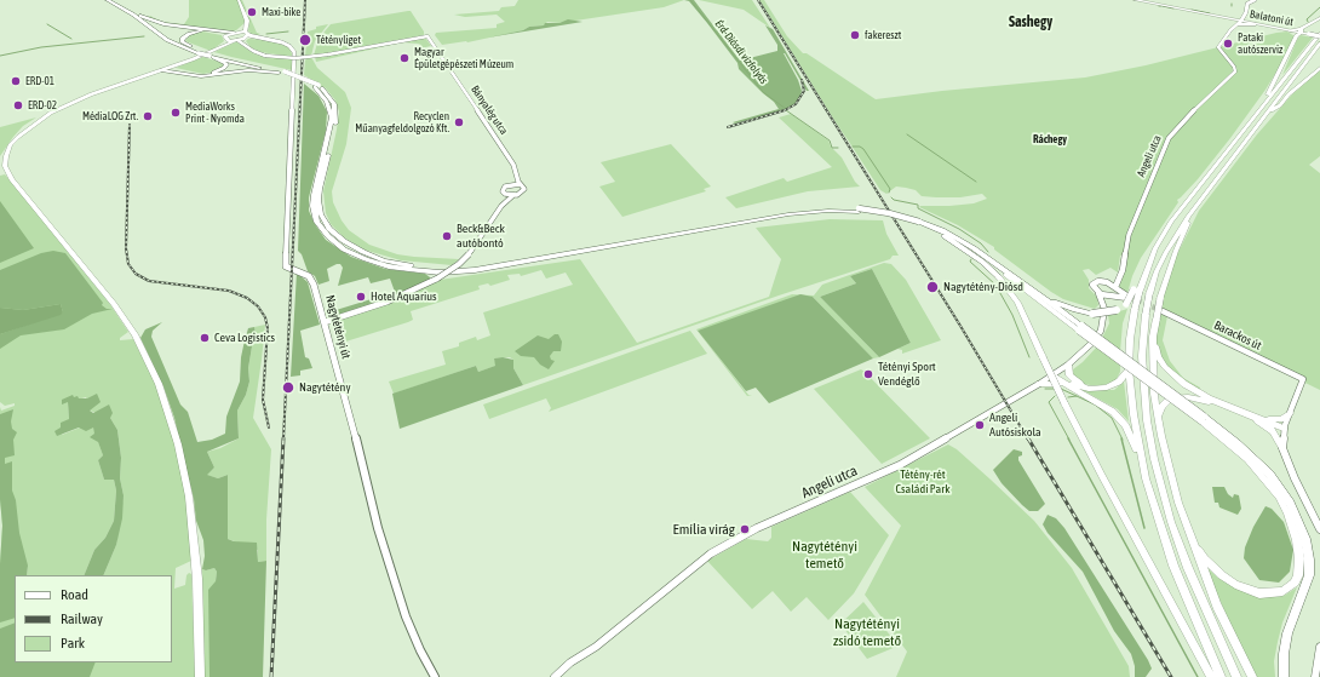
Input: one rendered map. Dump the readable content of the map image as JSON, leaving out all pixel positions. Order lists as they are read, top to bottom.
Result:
{
  "streets": {
    "main road": ["Balatoni út", "Nagytétényi út"],
    "street": ["Bányalég utca", "Angeli utca", "Barackos út"]
  },
  "crossings": [
    ["Balatoni út", "Angeli utca"]
  ],
  "districts": ["Sashegy", "Ráchegy"],
  "water": ["Érd-Diósdi vízfolyás"],
  "parks": ["Tétény-rét Családi Park", "Nagytétényi temető", "Nagytétényi zsidó temető"],
  "places": [
    "Maxi-bike",
    "fakereszt",
    "Tétényliget",
    "Pataki autószerviz",
    "Magyar Épületgépészeti Múzeum",
    "ERD-01",
    "ERD-02",
    "MediaWorks Print - Nyomda",
    "MédiaLOG Zrt.",
    "Recyclen Műanyagfeldolgozó Kft.",
    "Beck&Beck autóbontó",
    "Nagytétény-Diósd",
    "Hotel Aquarius",
    "Ceva Logistics",
    "Tétényi Sport Vendéglő",
    "Nagytétény",
    "Angeli Autósiskola",
    "Emília virág"
  ],
  "legend": ["Road", "Railway", "Park"]
}
